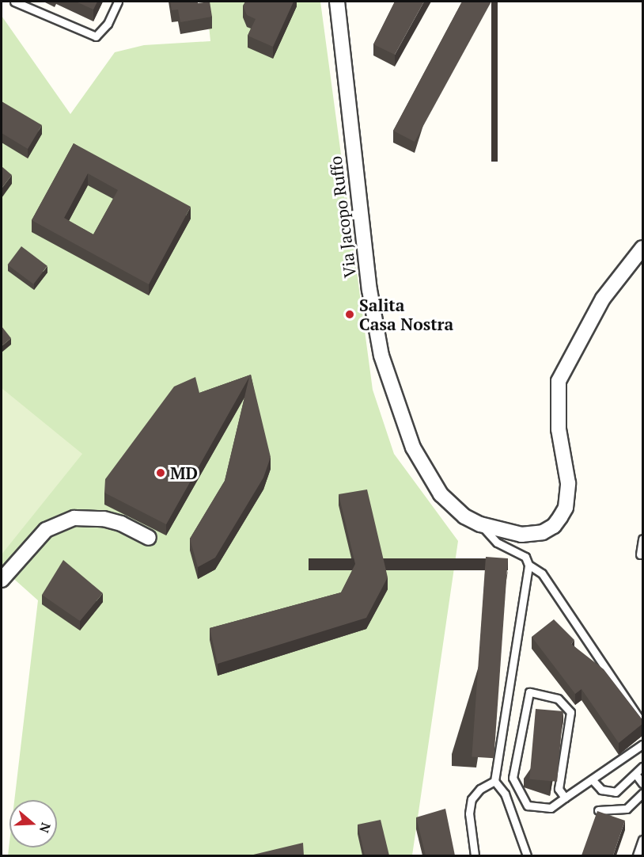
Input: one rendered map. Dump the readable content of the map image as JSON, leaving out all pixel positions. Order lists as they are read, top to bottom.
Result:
{
  "streets": {
    "street": ["Via Jacopo Ruffo"]
  },
  "places": ["Salita Casa Nostra", "MD"],
  "north": "right"
}
